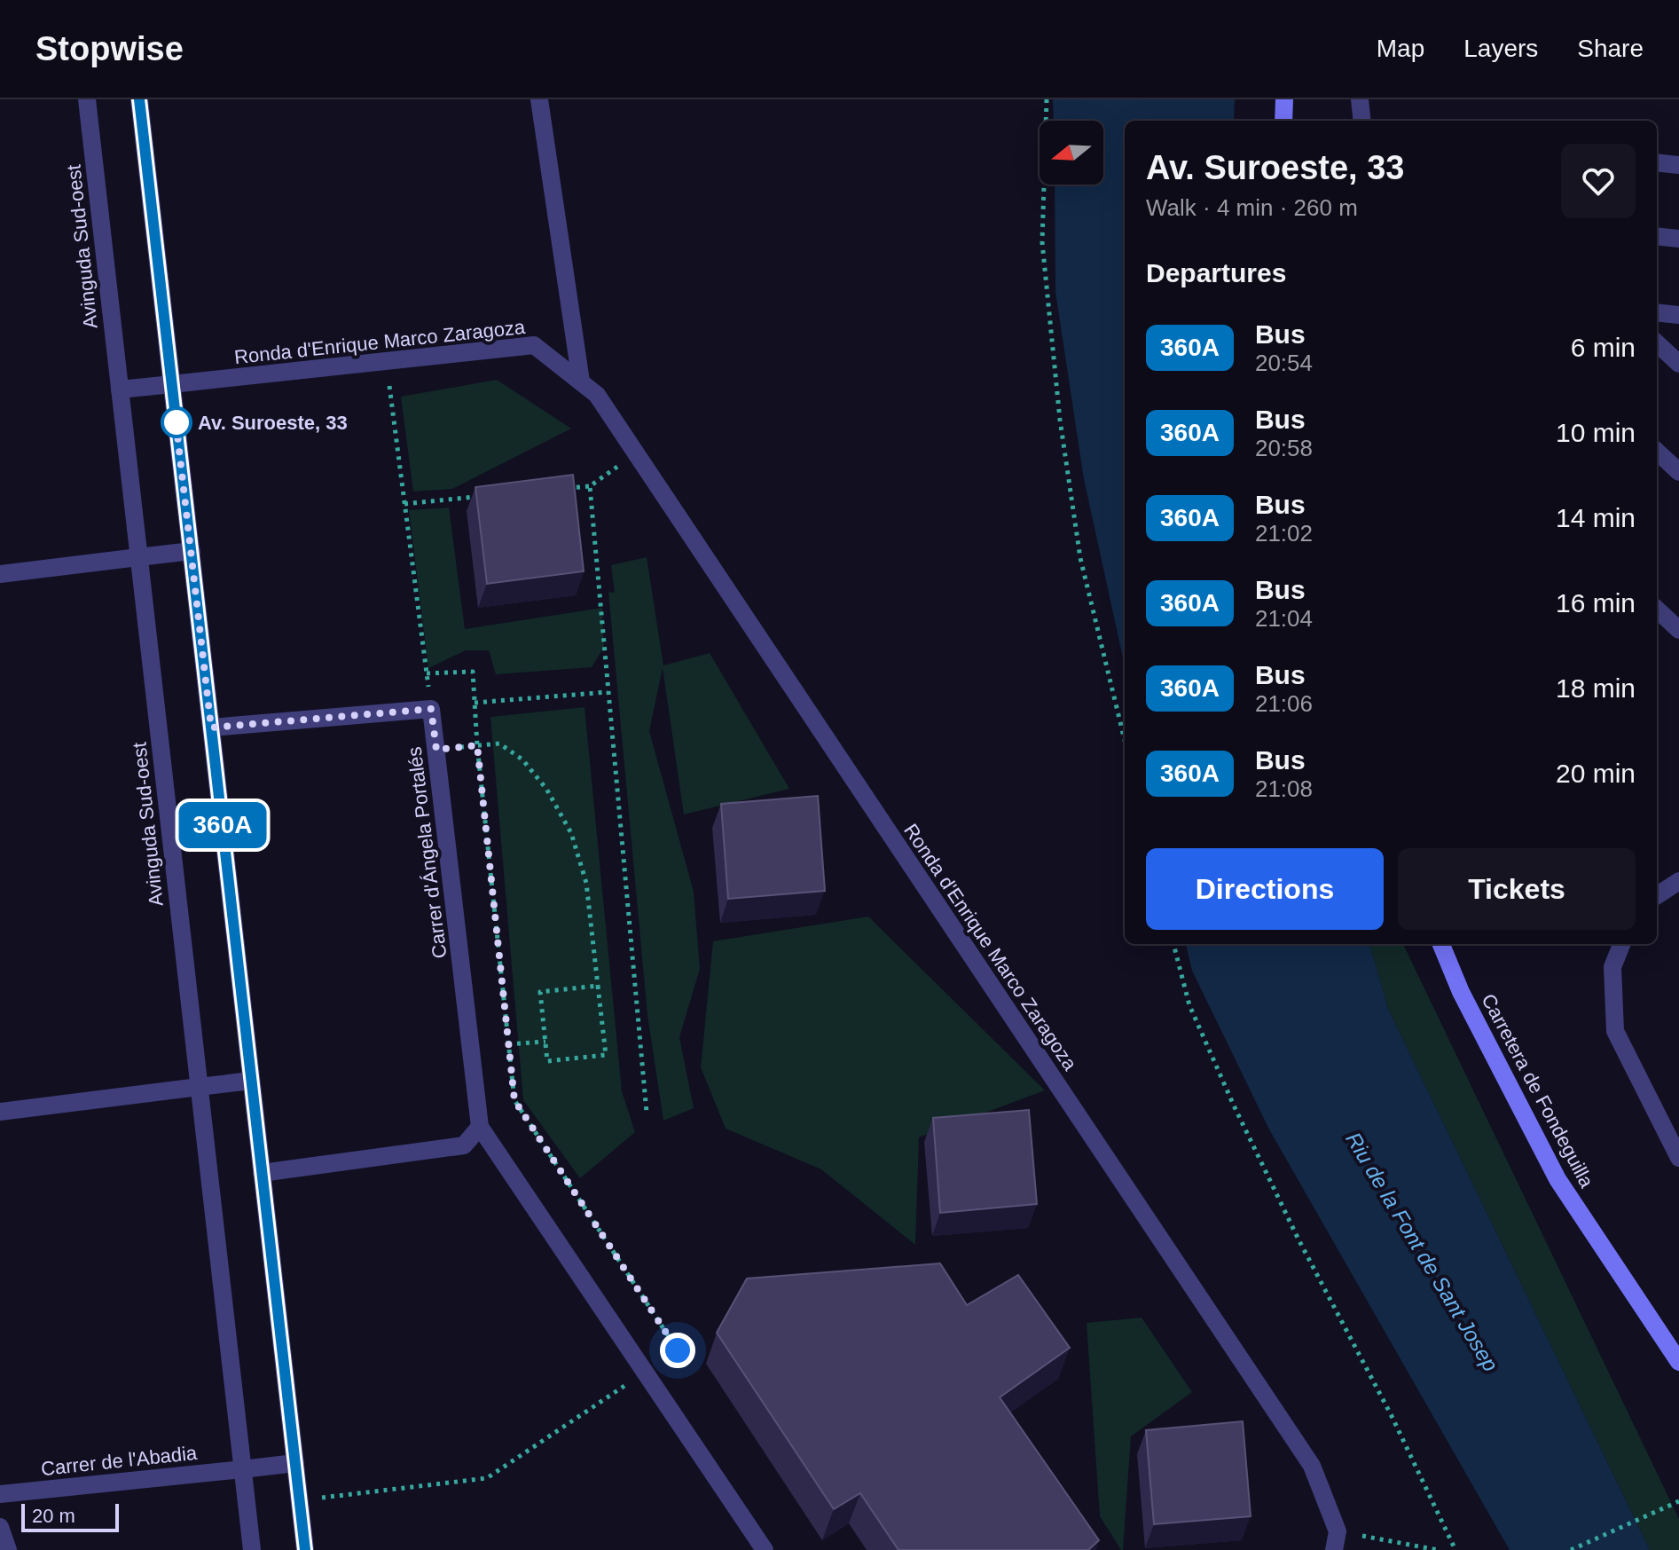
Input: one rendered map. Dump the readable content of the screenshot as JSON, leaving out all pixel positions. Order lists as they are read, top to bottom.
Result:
{
  "streets": {
    "main road": ["Carretera de Fondeguilla"],
    "street": [
      "Avinguda Sud-oest",
      "Ronda d'Enrique Marco Zaragoza",
      "Carrer d'Ángela Portalés",
      "Carrer de l'Abadia"
    ]
  },
  "crossings": [
    ["Avinguda Sud-oest", "Carrer de l'Abadia"]
  ],
  "water": ["Riu de la Font de Sant Josep"],
  "places": ["Av. Suroeste, 33"],
  "lines": ["bus line 360A"],
  "scale_bar": "20 m",
  "north": "left",
  "page": {
    "header": "Stopwise",
    "nav": ["Map", "Layers", "Share"],
    "on_map": "360A",
    "heading": [
      ["Av. Suroeste, 33", "Walk · 4 min · 260 m"],
      "Departures"
    ],
    "list": [
      {
        "mark": "360A",
        "name": "Bus",
        "note": "20:54",
        "value": "6 min"
      },
      {
        "mark": "360A",
        "name": "Bus",
        "note": "20:58",
        "value": "10 min"
      },
      {
        "mark": "360A",
        "name": "Bus",
        "note": "21:02",
        "value": "14 min"
      },
      {
        "mark": "360A",
        "name": "Bus",
        "note": "21:04",
        "value": "16 min"
      },
      {
        "mark": "360A",
        "name": "Bus",
        "note": "21:06",
        "value": "18 min"
      },
      {
        "mark": "360A",
        "name": "Bus",
        "note": "21:08",
        "value": "20 min"
      }
    ],
    "buttons": ["Directions", "Tickets"],
    "scale": "20 m"
  }
}
